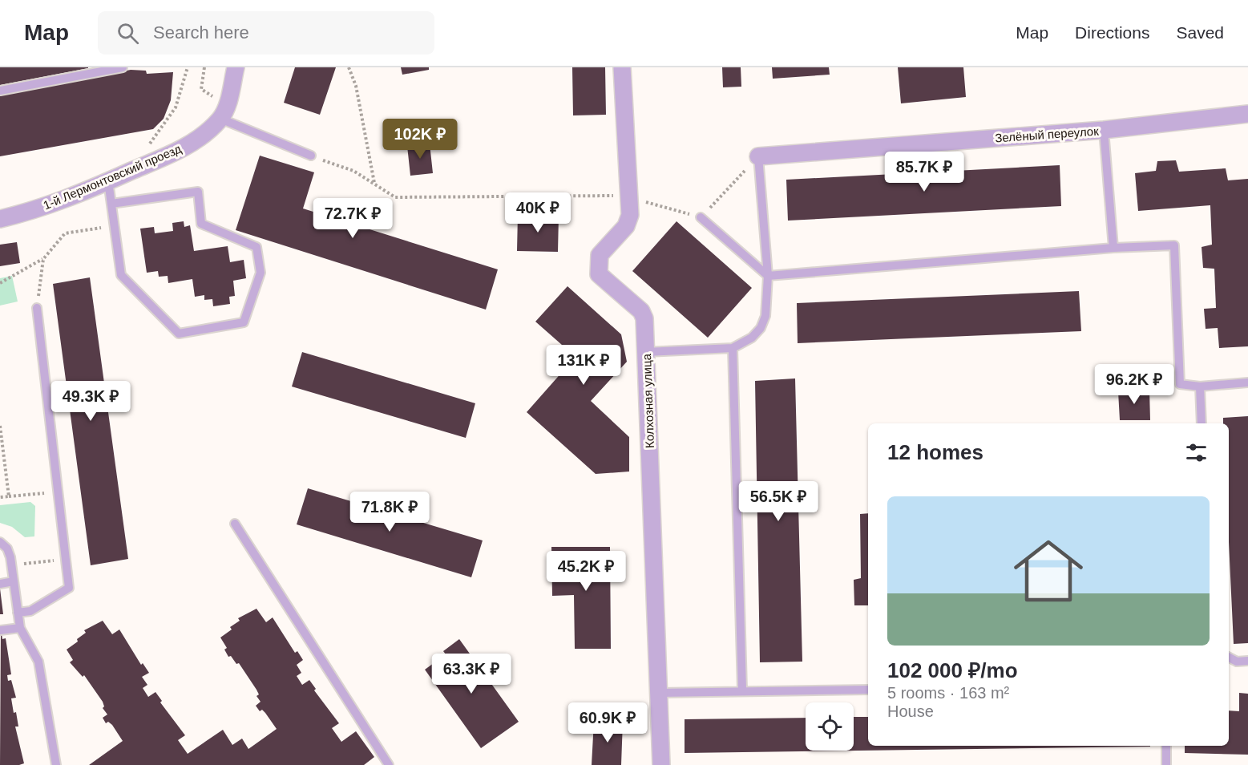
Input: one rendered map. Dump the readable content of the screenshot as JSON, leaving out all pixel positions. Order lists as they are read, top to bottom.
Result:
{
  "streets": {
    "street": ["Зелёный переулок", "1-й Лермонтовский проезд", "Колхозная улица"]
  },
  "page": {
    "header": "Map",
    "search": "Search here",
    "nav": ["Map", "Directions", "Saved"],
    "price": [
      "102K ₽",
      "85.7K ₽",
      "40K ₽",
      "72.7K ₽",
      "131K ₽",
      "96.2K ₽",
      "49.3K ₽",
      "56.5K ₽",
      "71.8K ₽",
      "45.2K ₽",
      "63.3K ₽",
      "60.9K ₽"
    ],
    "heading": "12 homes",
    "list": [
      {
        "name": "102 000 ₽/mo",
        "note": "5 rooms · 163 m² · House"
      }
    ]
  }
}
